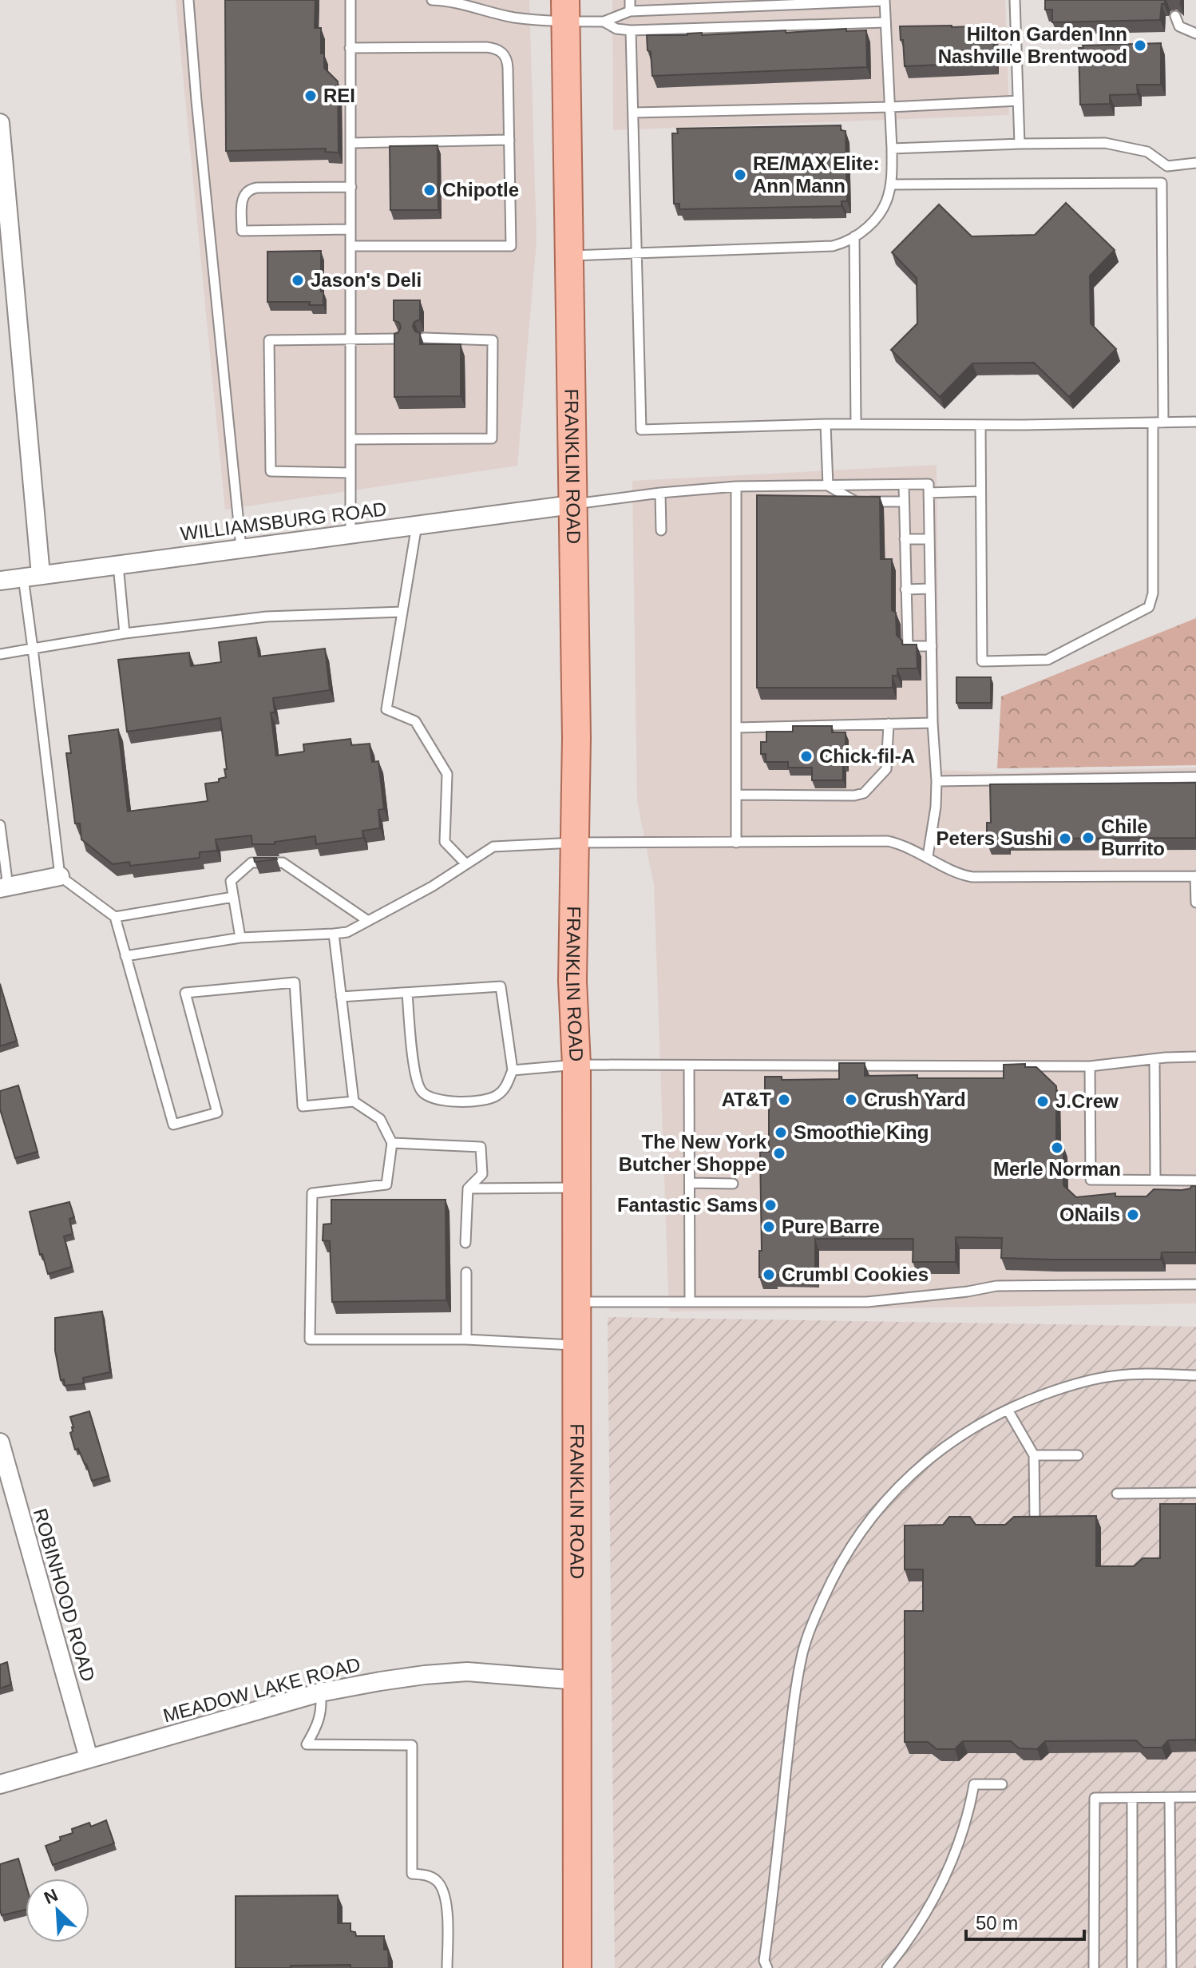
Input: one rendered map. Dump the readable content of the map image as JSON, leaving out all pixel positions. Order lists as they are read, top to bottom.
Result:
{
  "streets": {
    "main road": ["FRANKLIN ROAD"],
    "street": ["WILLIAMSBURG ROAD", "ROBINHOOD ROAD", "MEADOW LAKE ROAD"]
  },
  "crossings": [
    ["FRANKLIN ROAD", "WILLIAMSBURG ROAD"],
    ["FRANKLIN ROAD", "MEADOW LAKE ROAD"],
    ["ROBINHOOD ROAD", "MEADOW LAKE ROAD"]
  ],
  "places": [
    "Hilton Garden Inn Nashville Brentwood",
    "REI",
    "RE/MAX Elite: Ann Mann",
    "Chipotle",
    "Jason's Deli",
    "Chick-fil-A",
    "Chile Burrito",
    "Peters Sushi",
    "AT&T",
    "Crush Yard",
    "J.Crew",
    "Smoothie King",
    "Merle Norman",
    "The New York Butcher Shoppe",
    "Fantastic Sams",
    "ONails",
    "Pure Barre",
    "Crumbl Cookies"
  ],
  "scale_bar": "50 m",
  "north": "top left"
}
